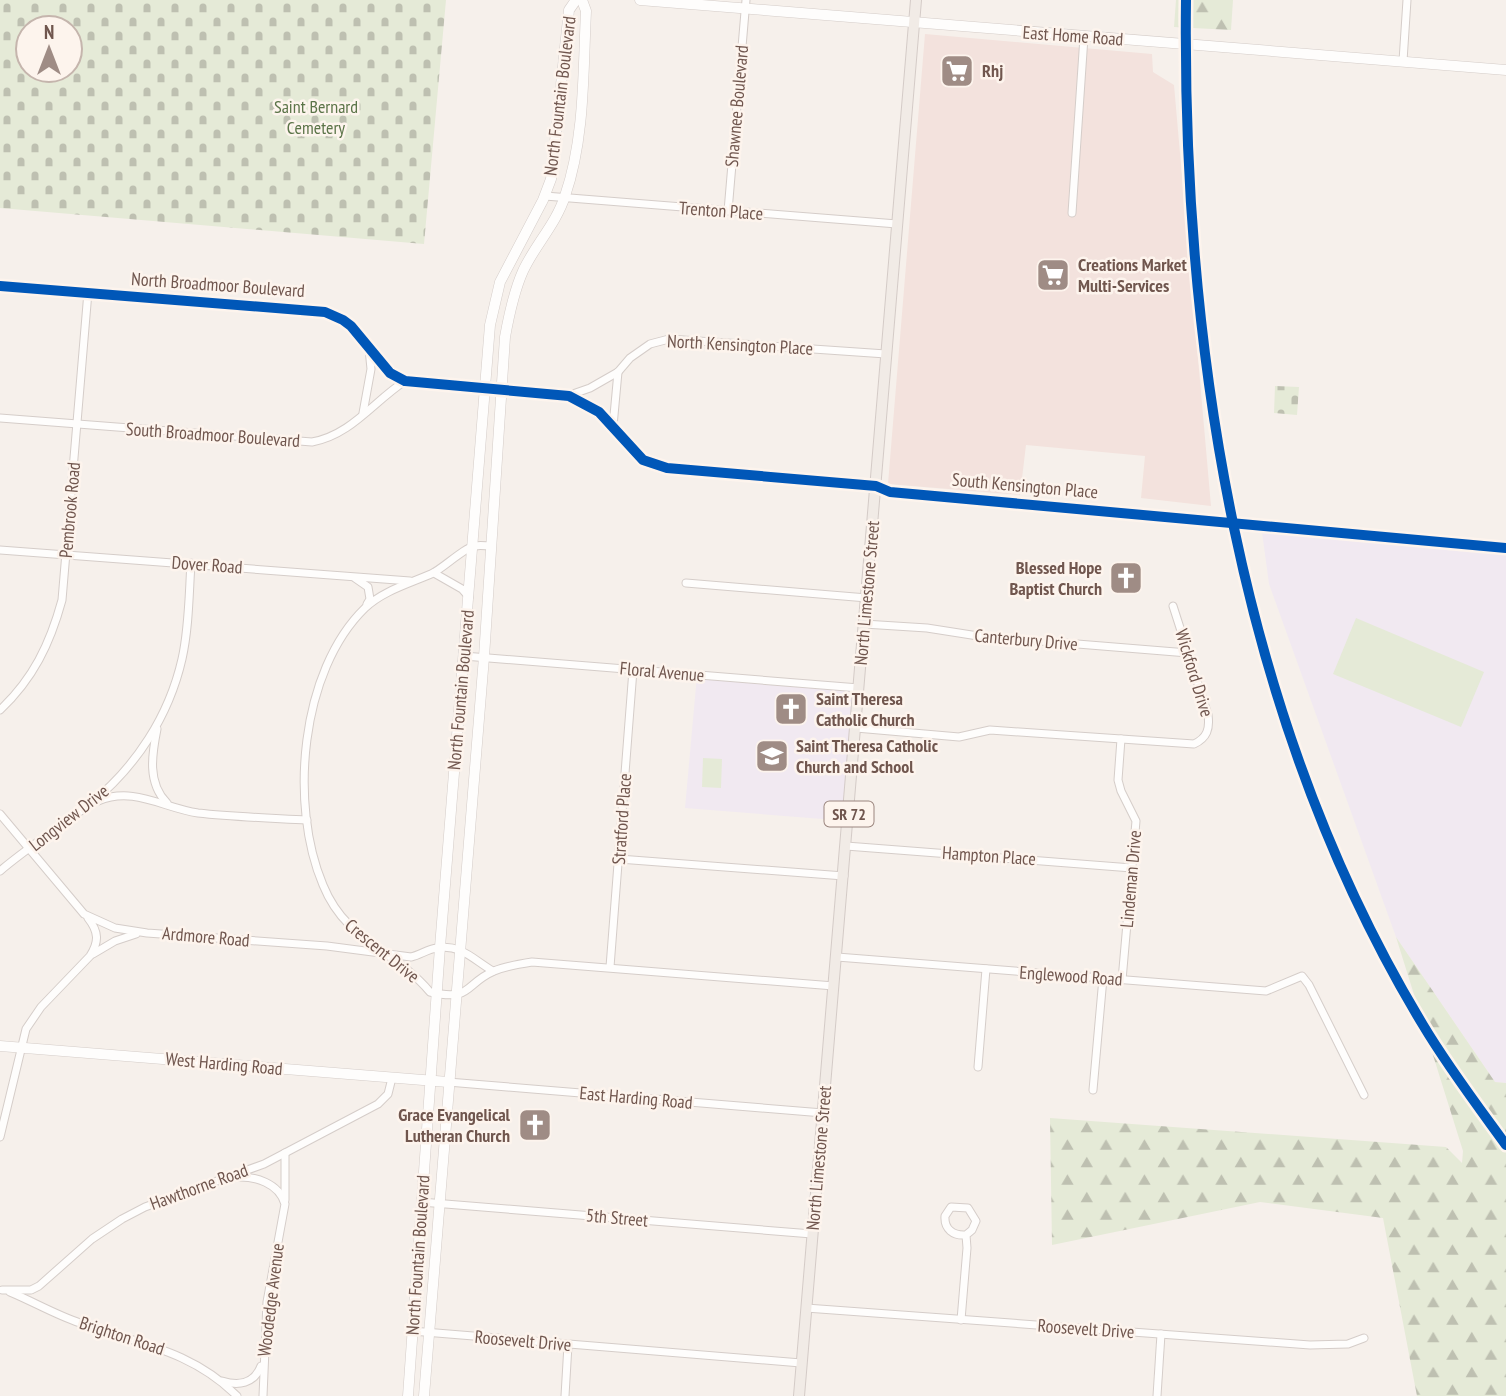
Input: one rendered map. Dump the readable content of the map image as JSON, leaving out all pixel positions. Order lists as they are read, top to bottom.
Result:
{
  "streets": {
    "main road": ["North Limestone Street", "SR 72"],
    "street": [
      "East Home Road",
      "North Fountain Boulevard",
      "Shawnee Boulevard",
      "Trenton Place",
      "North Broadmoor Boulevard",
      "North Kensington Place",
      "South Broadmoor Boulevard",
      "South Kensington Place",
      "Pembrook Road",
      "Dover Road",
      "Canterbury Drive",
      "Floral Avenue",
      "Wickford Drive",
      "Longview Drive",
      "Stratford Place",
      "Hampton Place",
      "Lindeman Drive",
      "Ardmore Road",
      "Crescent Drive",
      "Englewood Road",
      "West Harding Road",
      "East Harding Road",
      "Hawthorne Road",
      "5th Street",
      "Woodedge Avenue",
      "Roosevelt Drive",
      "Brighton Road"
    ]
  },
  "crossings": [
    ["East Home Road", "Shawnee Boulevard"],
    ["East Home Road", "North Limestone Street"],
    ["North Fountain Boulevard", "Trenton Place"],
    ["North Fountain Boulevard", "Floral Avenue"],
    ["North Fountain Boulevard", "Ardmore Road"],
    ["North Fountain Boulevard", "Crescent Drive"],
    ["North Fountain Boulevard", "West Harding Road"],
    ["North Fountain Boulevard", "East Harding Road"],
    ["North Fountain Boulevard", "5th Street"],
    ["North Fountain Boulevard", "Roosevelt Drive"],
    ["Shawnee Boulevard", "Trenton Place"],
    ["Trenton Place", "North Limestone Street"],
    ["North Broadmoor Boulevard", "South Broadmoor Boulevard"],
    ["North Broadmoor Boulevard", "Pembrook Road"],
    ["North Kensington Place", "South Kensington Place"],
    ["North Kensington Place", "North Limestone Street"],
    ["South Broadmoor Boulevard", "Pembrook Road"],
    ["South Kensington Place", "North Limestone Street"],
    ["Pembrook Road", "Dover Road"],
    ["Dover Road", "Longview Drive"],
    ["Dover Road", "Crescent Drive"],
    ["North Limestone Street", "Canterbury Drive"],
    ["North Limestone Street", "Floral Avenue"],
    ["North Limestone Street", "Hampton Place"],
    ["North Limestone Street", "Englewood Road"],
    ["North Limestone Street", "East Harding Road"],
    ["North Limestone Street", "5th Street"],
    ["North Limestone Street", "Roosevelt Drive"],
    ["Canterbury Drive", "Wickford Drive"],
    ["Floral Avenue", "Stratford Place"],
    ["Wickford Drive", "Lindeman Drive"],
    ["Longview Drive", "Ardmore Road"],
    ["Hampton Place", "Lindeman Drive"],
    ["Lindeman Drive", "Englewood Road"],
    ["Ardmore Road", "Crescent Drive"],
    ["West Harding Road", "East Harding Road"],
    ["West Harding Road", "Hawthorne Road"],
    ["Hawthorne Road", "Woodedge Avenue"],
    ["Hawthorne Road", "Brighton Road"]
  ],
  "parks": ["Saint Bernard Cemetery"],
  "places": {
    "supermarket": ["Rhj", "Creations Market Multi-Services"],
    "church": ["Blessed Hope Baptist Church", "Saint Theresa Catholic Church", "Grace Evangelical Lutheran Church"],
    "school or university": ["Saint Theresa Catholic Church and School"]
  },
  "north": "top"
}
